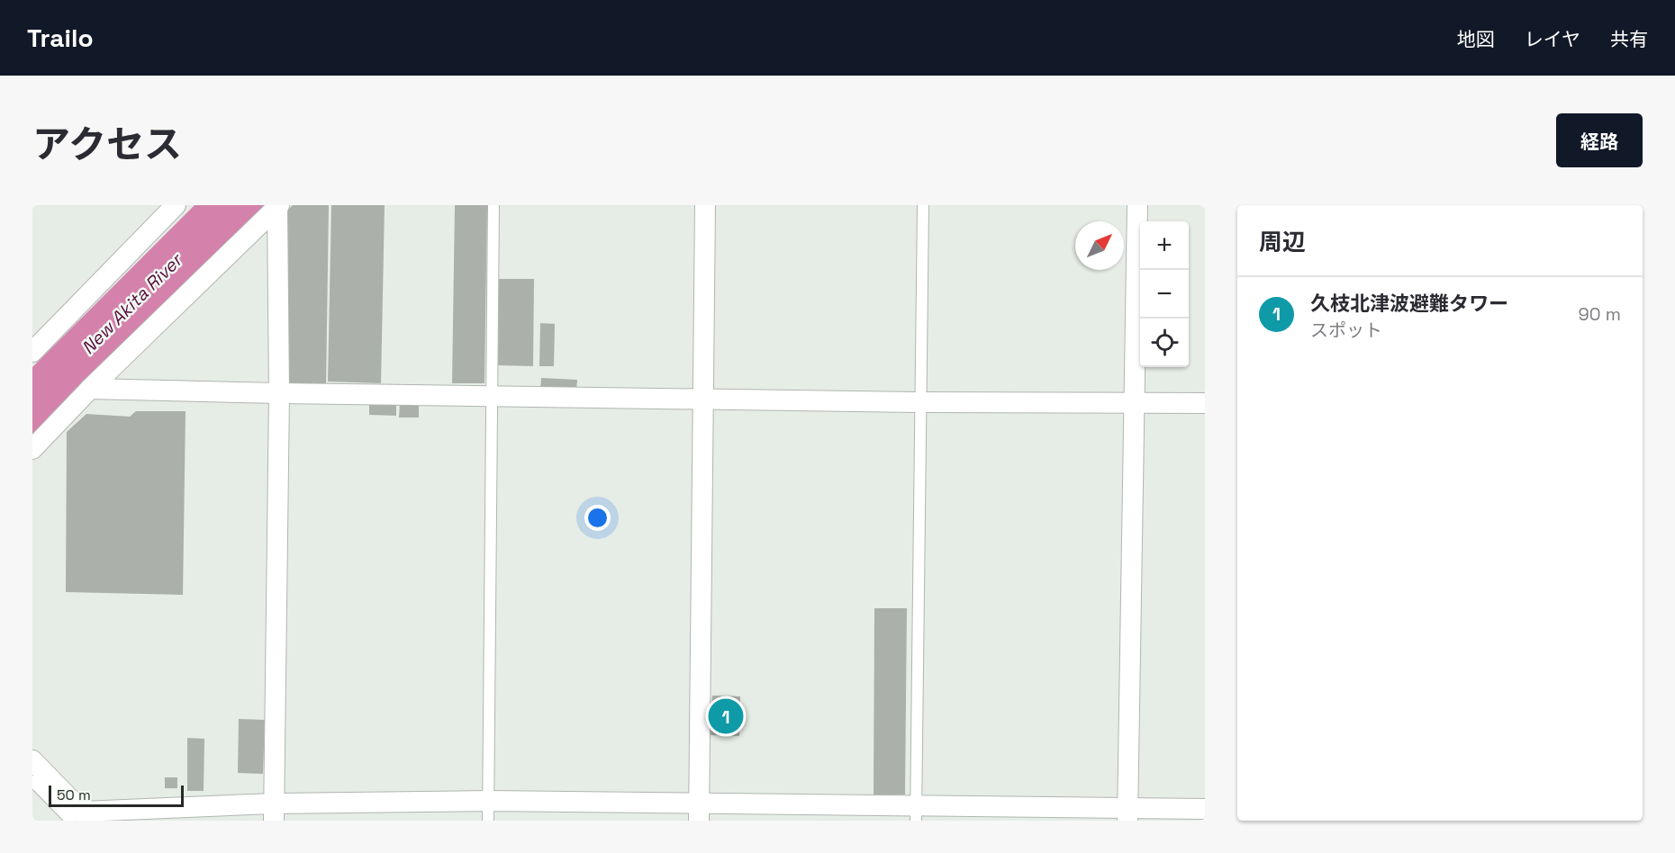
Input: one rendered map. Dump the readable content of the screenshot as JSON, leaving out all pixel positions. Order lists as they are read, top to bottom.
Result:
{
  "water": ["New Akita River"],
  "scale_bar": "50 m",
  "north": "top right",
  "page": {
    "header": "Trailo",
    "nav": ["地図", "レイヤ", "共有"],
    "title": "アクセス",
    "buttons": "経路",
    "heading": "周辺",
    "map_buttons": ["+", "−"],
    "list": [
      {
        "mark": "1",
        "name": "久枝北津波避難タワー",
        "note": "スポット",
        "value": "90 m"
      }
    ],
    "pins": "1",
    "scale": "50 m"
  }
}
